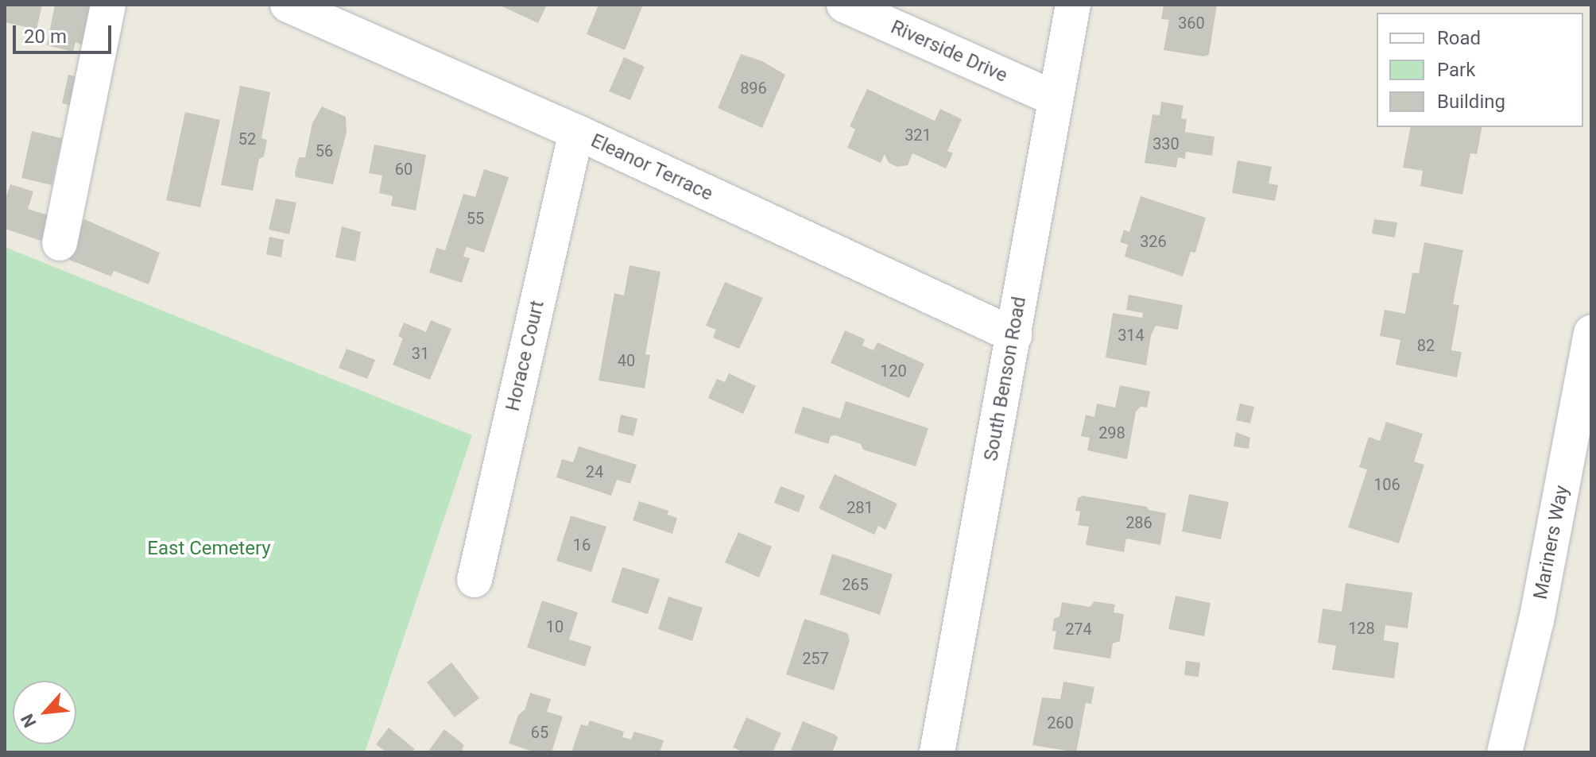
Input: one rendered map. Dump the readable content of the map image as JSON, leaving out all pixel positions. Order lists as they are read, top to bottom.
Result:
{
  "streets": {
    "street": [
      "Riverside Drive",
      "Eleanor Terrace",
      "Horace Court",
      "South Benson Road",
      "Mariners Way"
    ]
  },
  "crossings": [
    ["Riverside Drive", "South Benson Road"],
    ["Eleanor Terrace", "Horace Court"],
    ["Eleanor Terrace", "South Benson Road"]
  ],
  "parks": ["East Cemetery"],
  "house_numbers": [
    "360",
    "896",
    "321",
    "52",
    "330",
    "56",
    "60",
    "55",
    "326",
    "314",
    "82",
    "31",
    "40",
    "120",
    "298",
    "24",
    "106",
    "281",
    "286",
    "16",
    "265",
    "10",
    "128",
    "274",
    "257",
    "260",
    "65"
  ],
  "legend": ["Road", "Park", "Building"],
  "scale_bar": "20 m",
  "north": "bottom left"
}
